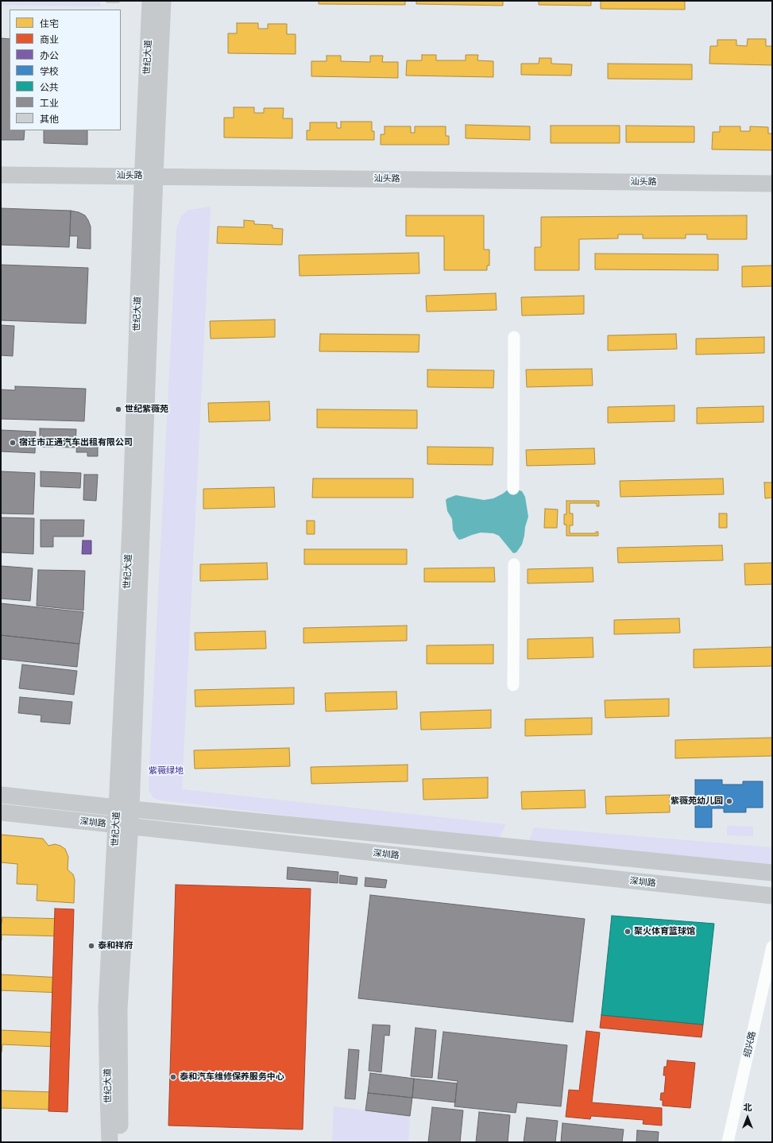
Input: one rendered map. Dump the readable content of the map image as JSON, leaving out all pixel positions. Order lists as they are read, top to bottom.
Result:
{
  "streets": {
    "street": [
      "世纪大道",
      "汕头路",
      "深圳路",
      "绍兴路"
    ]
  },
  "crossings": [
    ["世纪大道", "汕头路"],
    ["世纪大道", "深圳路"]
  ],
  "parks": ["紫薇绿地"],
  "places": [
    "世纪紫薇苑",
    "宿迁市正通汽车出租有限公司",
    "紫薇苑幼儿园",
    "聚火体育篮球馆",
    "泰和祥府",
    "泰和汽车维修保养服务中心"
  ],
  "legend": [
    "住宅",
    "商业",
    "办公",
    "学校",
    "公共",
    "工业",
    "其他"
  ],
  "north": "top"
}
